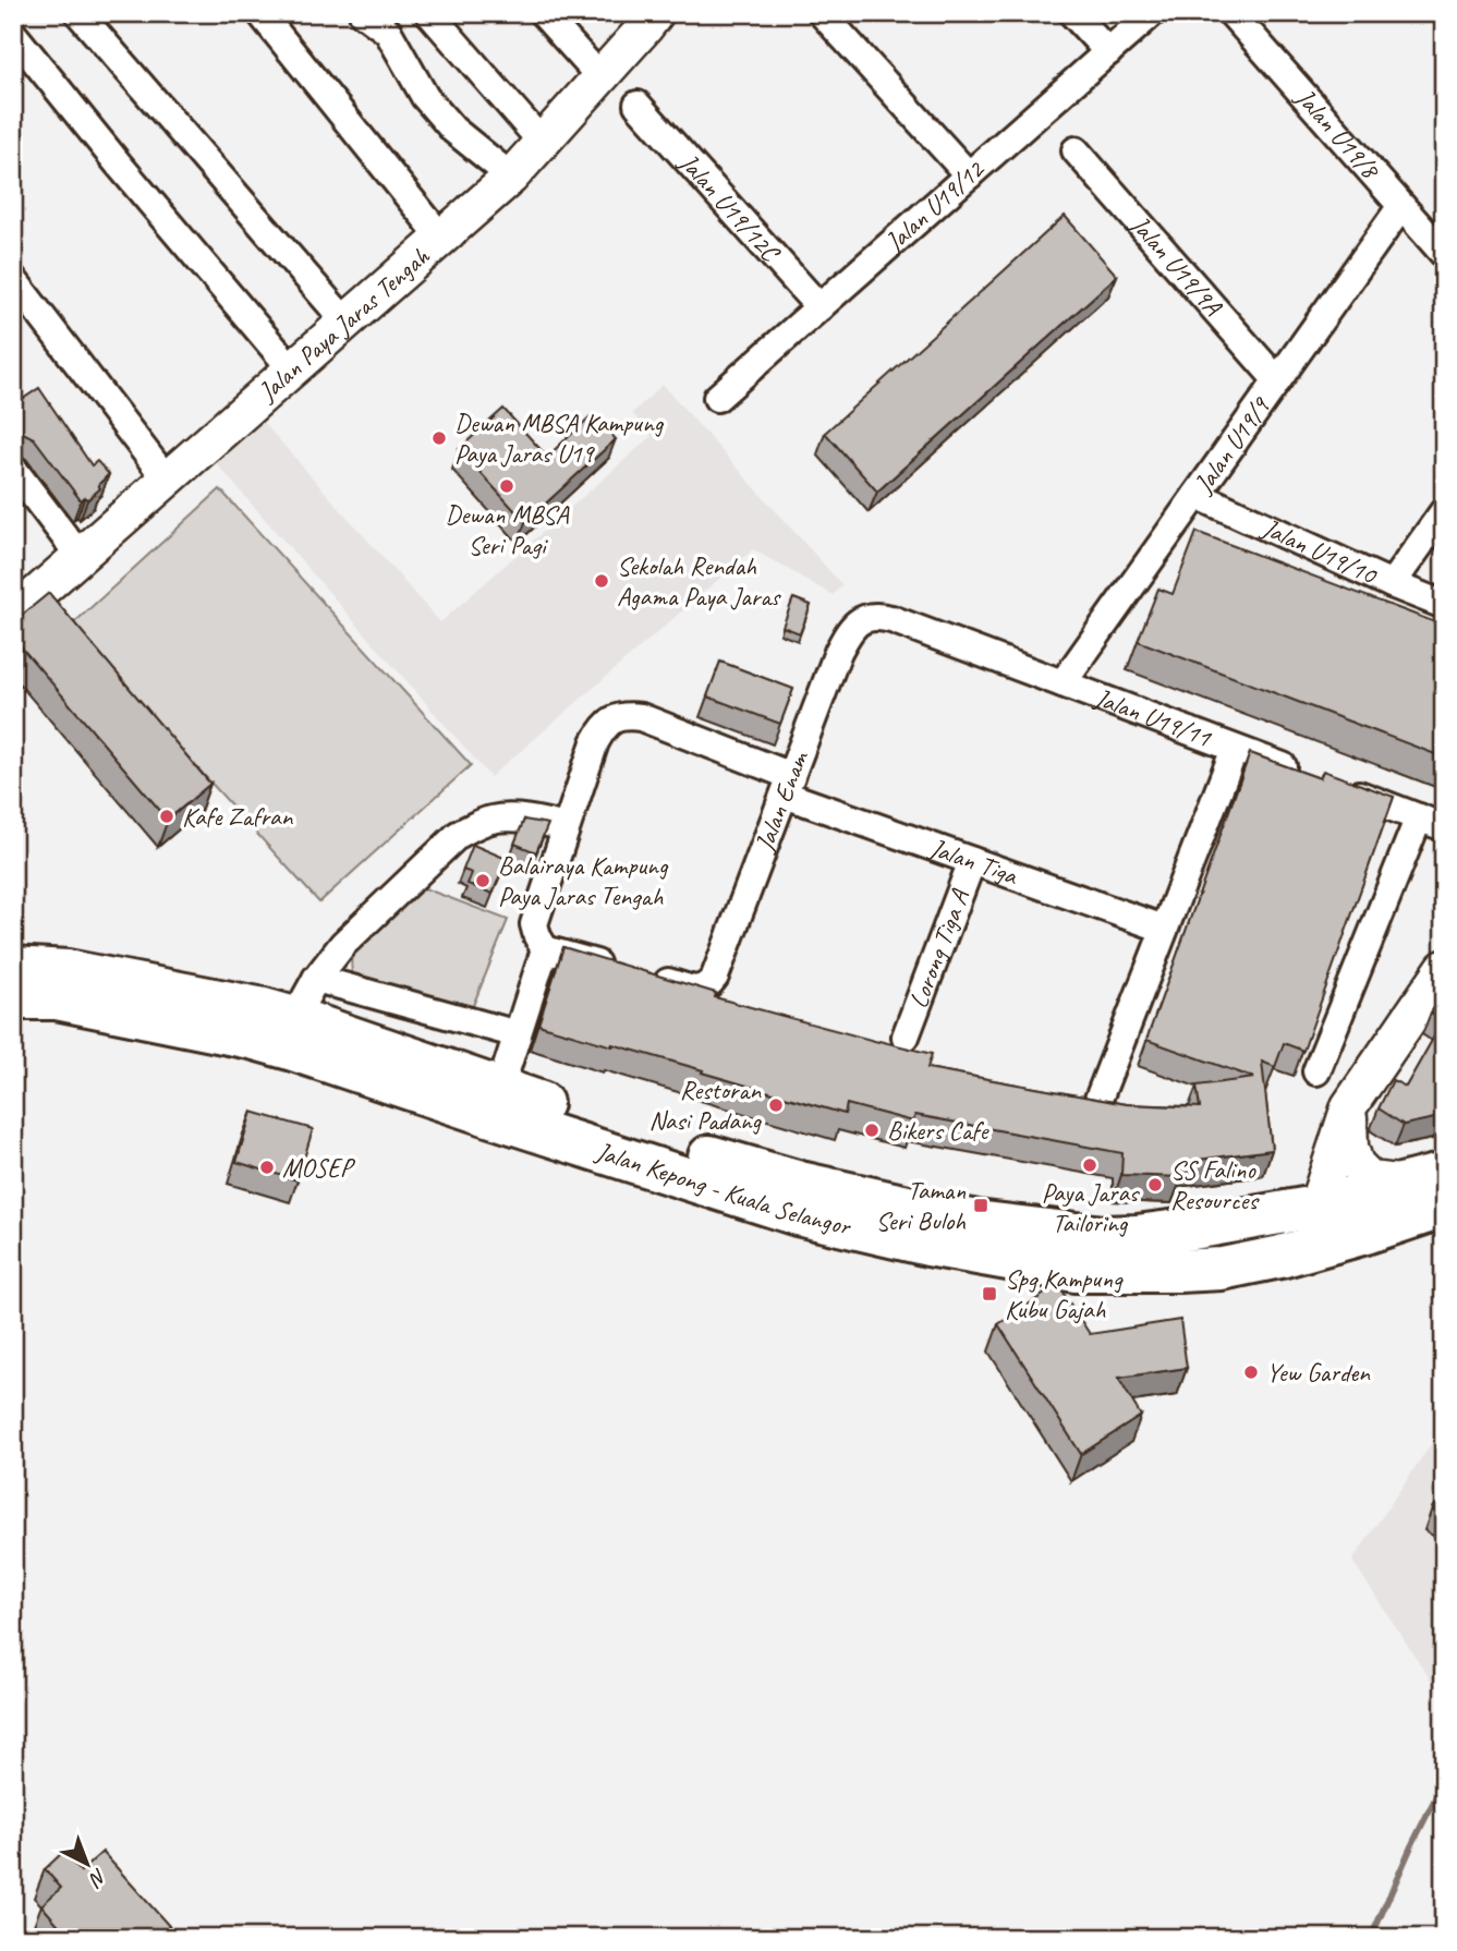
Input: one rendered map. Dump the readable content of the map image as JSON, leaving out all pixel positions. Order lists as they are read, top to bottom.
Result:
{
  "streets": {
    "highway": ["Jalan Kepong - Kuala Selangor"],
    "street": [
      "Jalan U19/8",
      "Jalan U19/12C",
      "Jalan U19/12",
      "Jalan U19/9A",
      "Jalan Paya Jaras Tengah",
      "Jalan U19/9",
      "Jalan U19/10",
      "Jalan U19/11",
      "Jalan Enam",
      "Jalan Tiga",
      "Lorong Tiga A"
    ]
  },
  "crossings": [
    ["Jalan U19/8", "Jalan U19/9"],
    ["Jalan U19/12C", "Jalan U19/12"],
    ["Jalan U19/9A", "Jalan U19/9"],
    ["Jalan U19/9", "Jalan U19/10"],
    ["Jalan U19/9", "Jalan U19/11"],
    ["Jalan U19/11", "Jalan Enam"],
    ["Jalan Enam", "Jalan Tiga"],
    ["Jalan Tiga", "Lorong Tiga A"]
  ],
  "places": {
    "other": [
      "Dewan MBSA Kampung Paya Jaras U19",
      "Dewan MBSA Seri Pagi",
      "Sekolah Rendah Agama Paya Jaras",
      "Kafe Zafran",
      "Balairaya Kampung Paya Jaras Tengah",
      "Restoran Nasi Padang",
      "Bikers Cafe",
      "Paya Jaras Tailoring",
      "MOSEP",
      "SS Falino Resources",
      "Yew Garden"
    ],
    "transit": ["Taman Seri Buloh", "Spg Kampung Kubu Gajah"]
  },
  "north": "bottom right"
}
